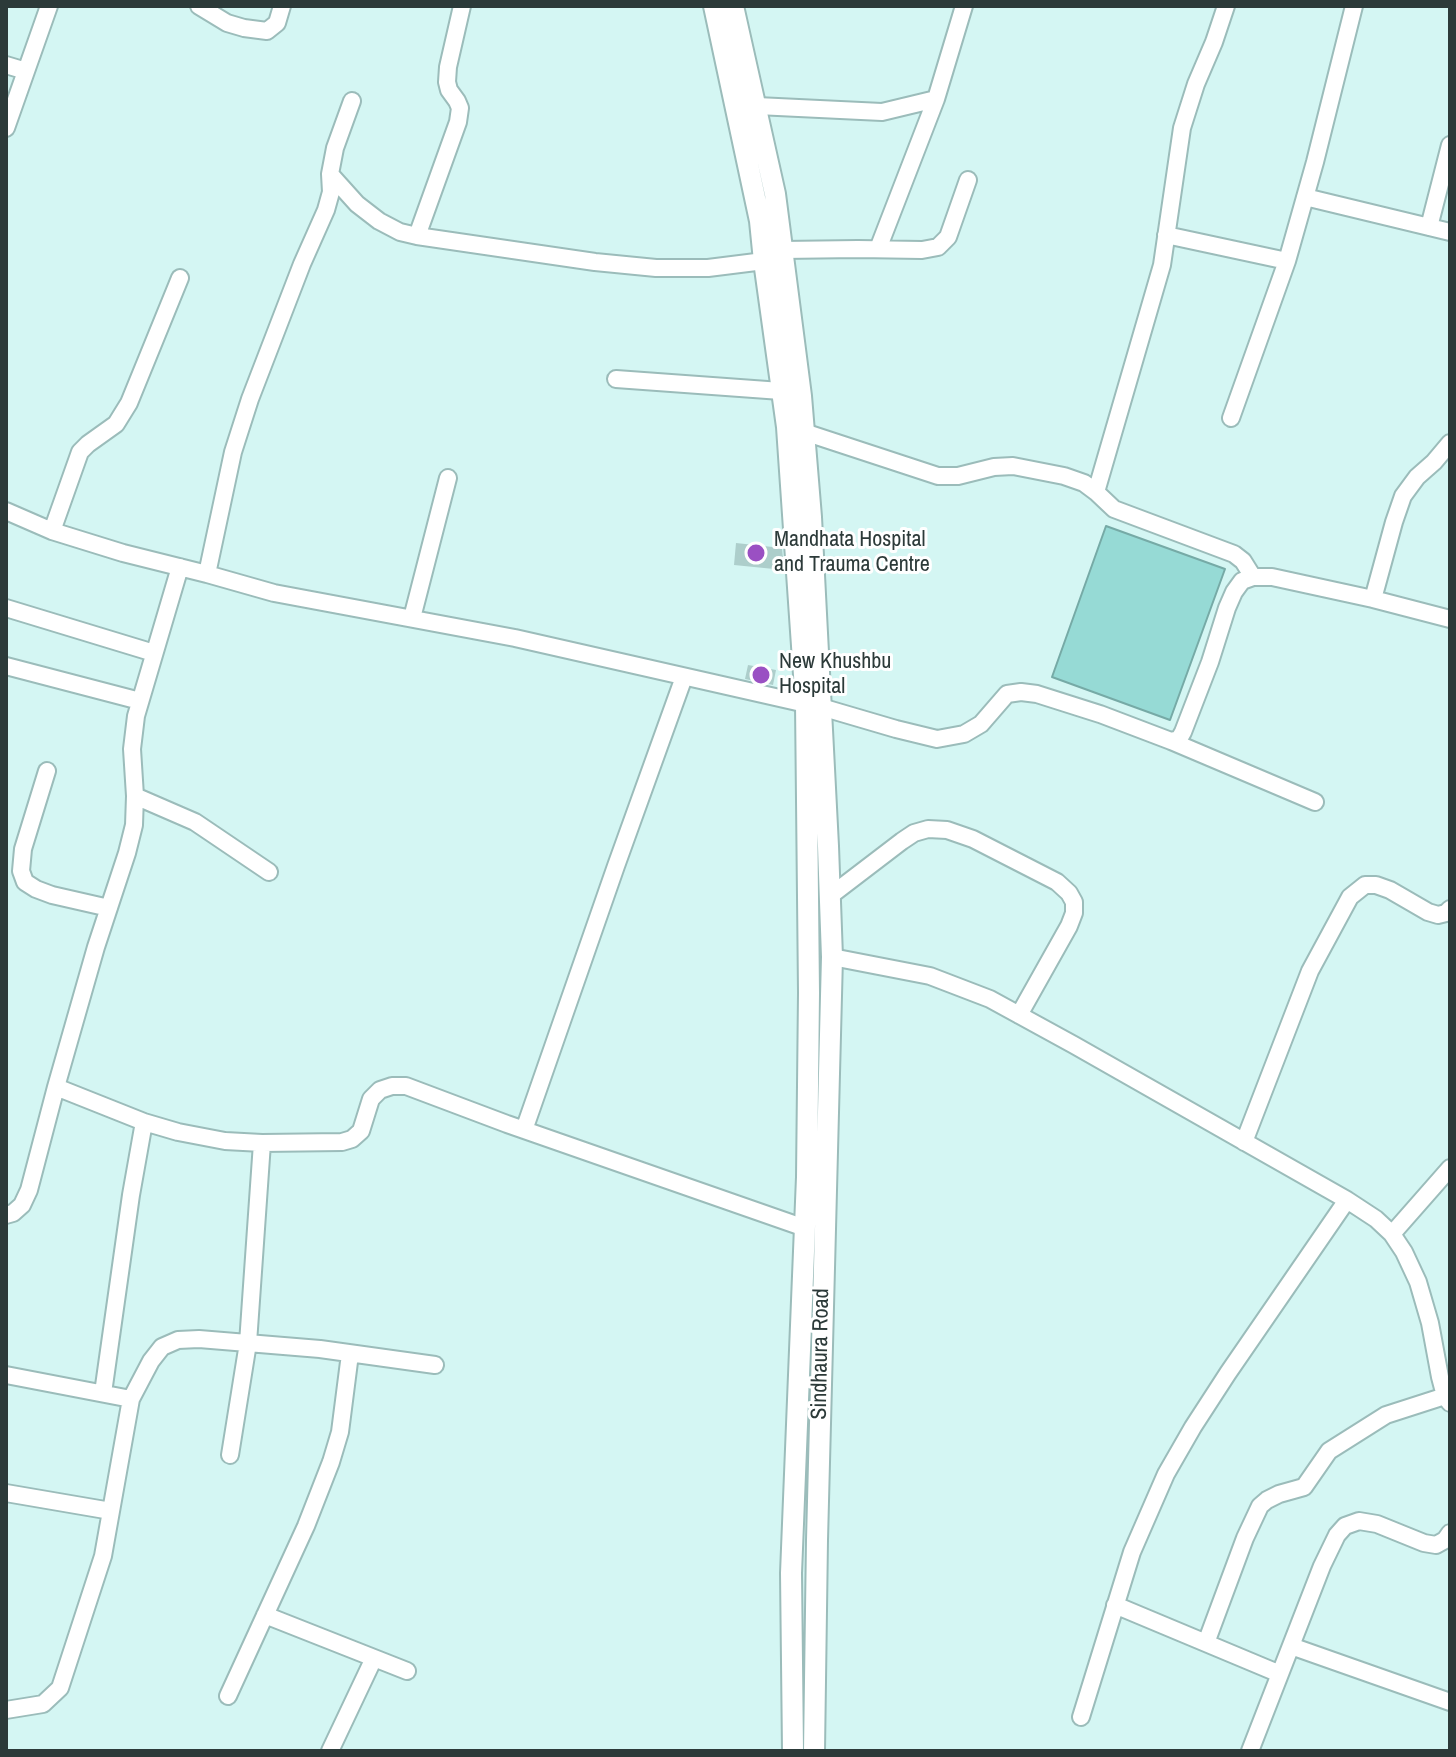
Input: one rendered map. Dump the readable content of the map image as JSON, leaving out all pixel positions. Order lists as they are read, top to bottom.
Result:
{
  "streets": {
    "street": ["Sindhaura Road"]
  },
  "places": ["Mandhata Hospital and Trauma Centre", "New Khushbu Hospital"]
}
